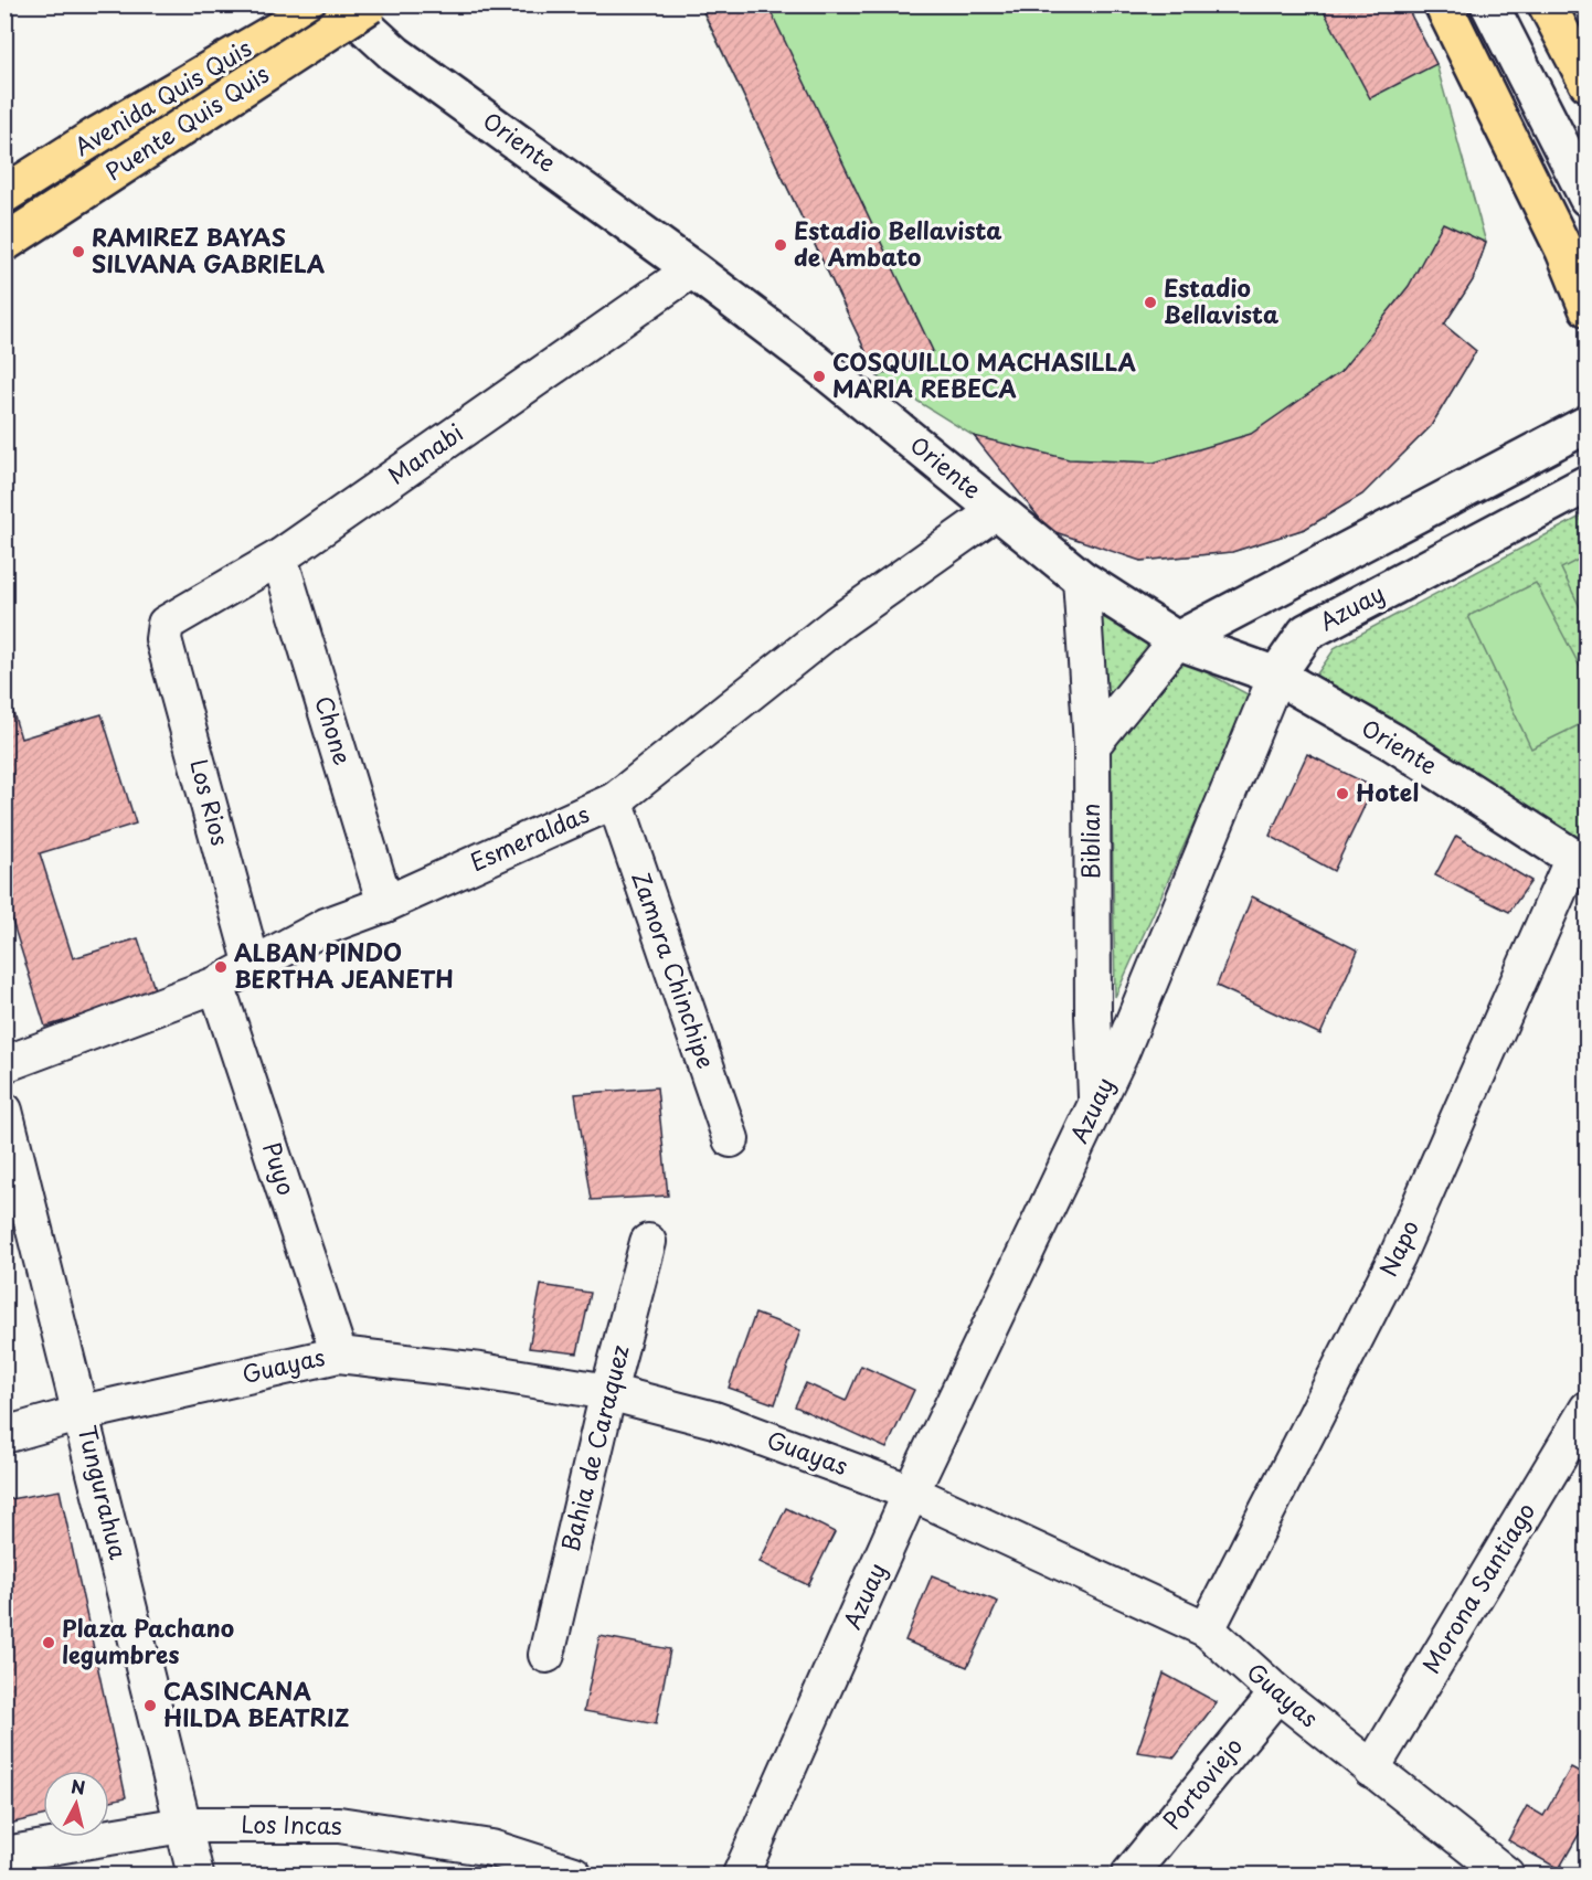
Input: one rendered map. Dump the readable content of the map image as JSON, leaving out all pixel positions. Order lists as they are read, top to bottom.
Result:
{
  "streets": {
    "main road": [
      "Avenida Quis Quis",
      "Puente Quis Quis",
      "Oriente",
      "Azuay"
    ],
    "street": [
      "Manabi",
      "Chone",
      "Los Rios",
      "Esmeraldas",
      "Biblian",
      "Zamora Chinchipe",
      "Puyo",
      "Napo",
      "Guayas",
      "Bahia de Caraquez",
      "Tungurahua",
      "Morona Santiago",
      "Portoviejo",
      "Los Incas"
    ]
  },
  "crossings": [
    ["Puente Quis Quis", "Oriente"],
    ["Oriente", "Manabi"],
    ["Oriente", "Azuay"],
    ["Oriente", "Esmeraldas"],
    ["Oriente", "Biblian"],
    ["Oriente", "Napo"],
    ["Manabi", "Chone"],
    ["Manabi", "Los Rios"],
    ["Azuay", "Biblian"],
    ["Azuay", "Guayas"],
    ["Chone", "Esmeraldas"],
    ["Los Rios", "Esmeraldas"],
    ["Esmeraldas", "Zamora Chinchipe"],
    ["Esmeraldas", "Puyo"],
    ["Puyo", "Guayas"],
    ["Napo", "Guayas"],
    ["Guayas", "Bahia de Caraquez"],
    ["Guayas", "Tungurahua"],
    ["Guayas", "Morona Santiago"],
    ["Guayas", "Portoviejo"],
    ["Tungurahua", "Los Incas"]
  ],
  "places": [
    "Estadio Bellavista de Ambato",
    "RAMIREZ BAYAS SILVANA GABRIELA",
    "Estadio Bellavista",
    "COSQUILLO MACHASILLA MARIA REBECA",
    "Hotel",
    "ALBAN PINDO BERTHA JEANETH",
    "Plaza Pachano legumbres",
    "CASINCANA HILDA BEATRIZ"
  ],
  "north": "top"
}
